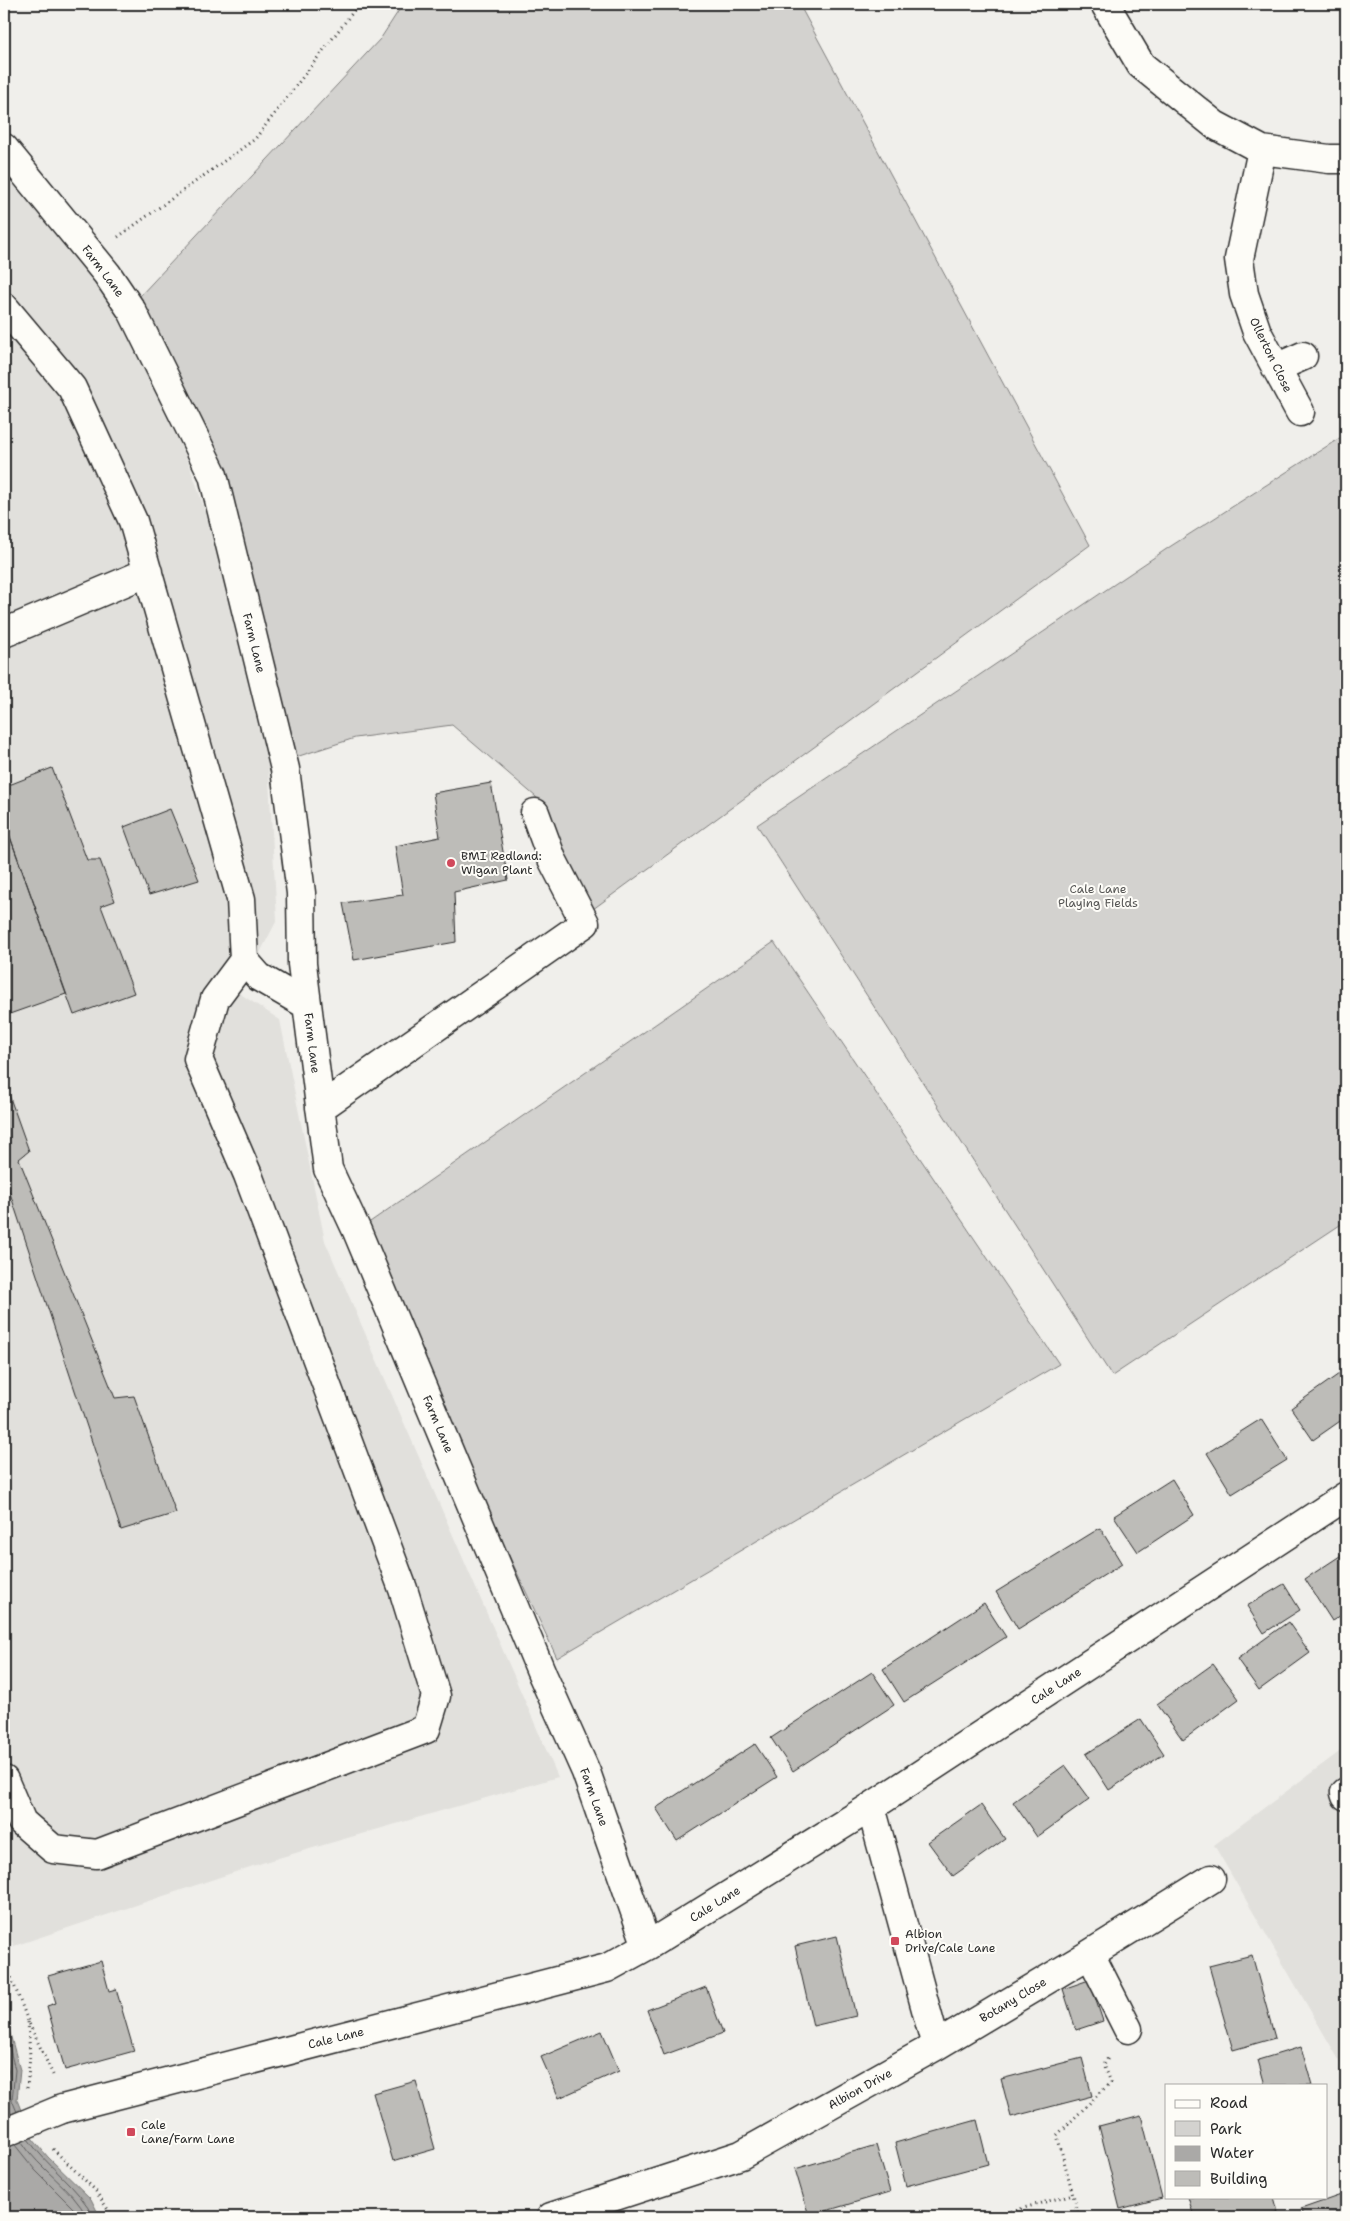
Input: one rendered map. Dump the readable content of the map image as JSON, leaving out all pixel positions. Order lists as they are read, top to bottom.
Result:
{
  "streets": {
    "street": [
      "Farm Lane",
      "Ollerton Close",
      "Cale Lane",
      "Botany Close",
      "Albion Drive"
    ]
  },
  "crossings": [
    ["Farm Lane", "Cale Lane"],
    ["Botany Close", "Albion Drive"]
  ],
  "parks": ["Cale Lane Playing Fields"],
  "places": {
    "other": ["BMI Redland: Wigan Plant"],
    "transit": ["Albion Drive/Cale Lane", "Cale Lane/Farm Lane"]
  },
  "legend": [
    "Road",
    "Park",
    "Water",
    "Building"
  ]
}
